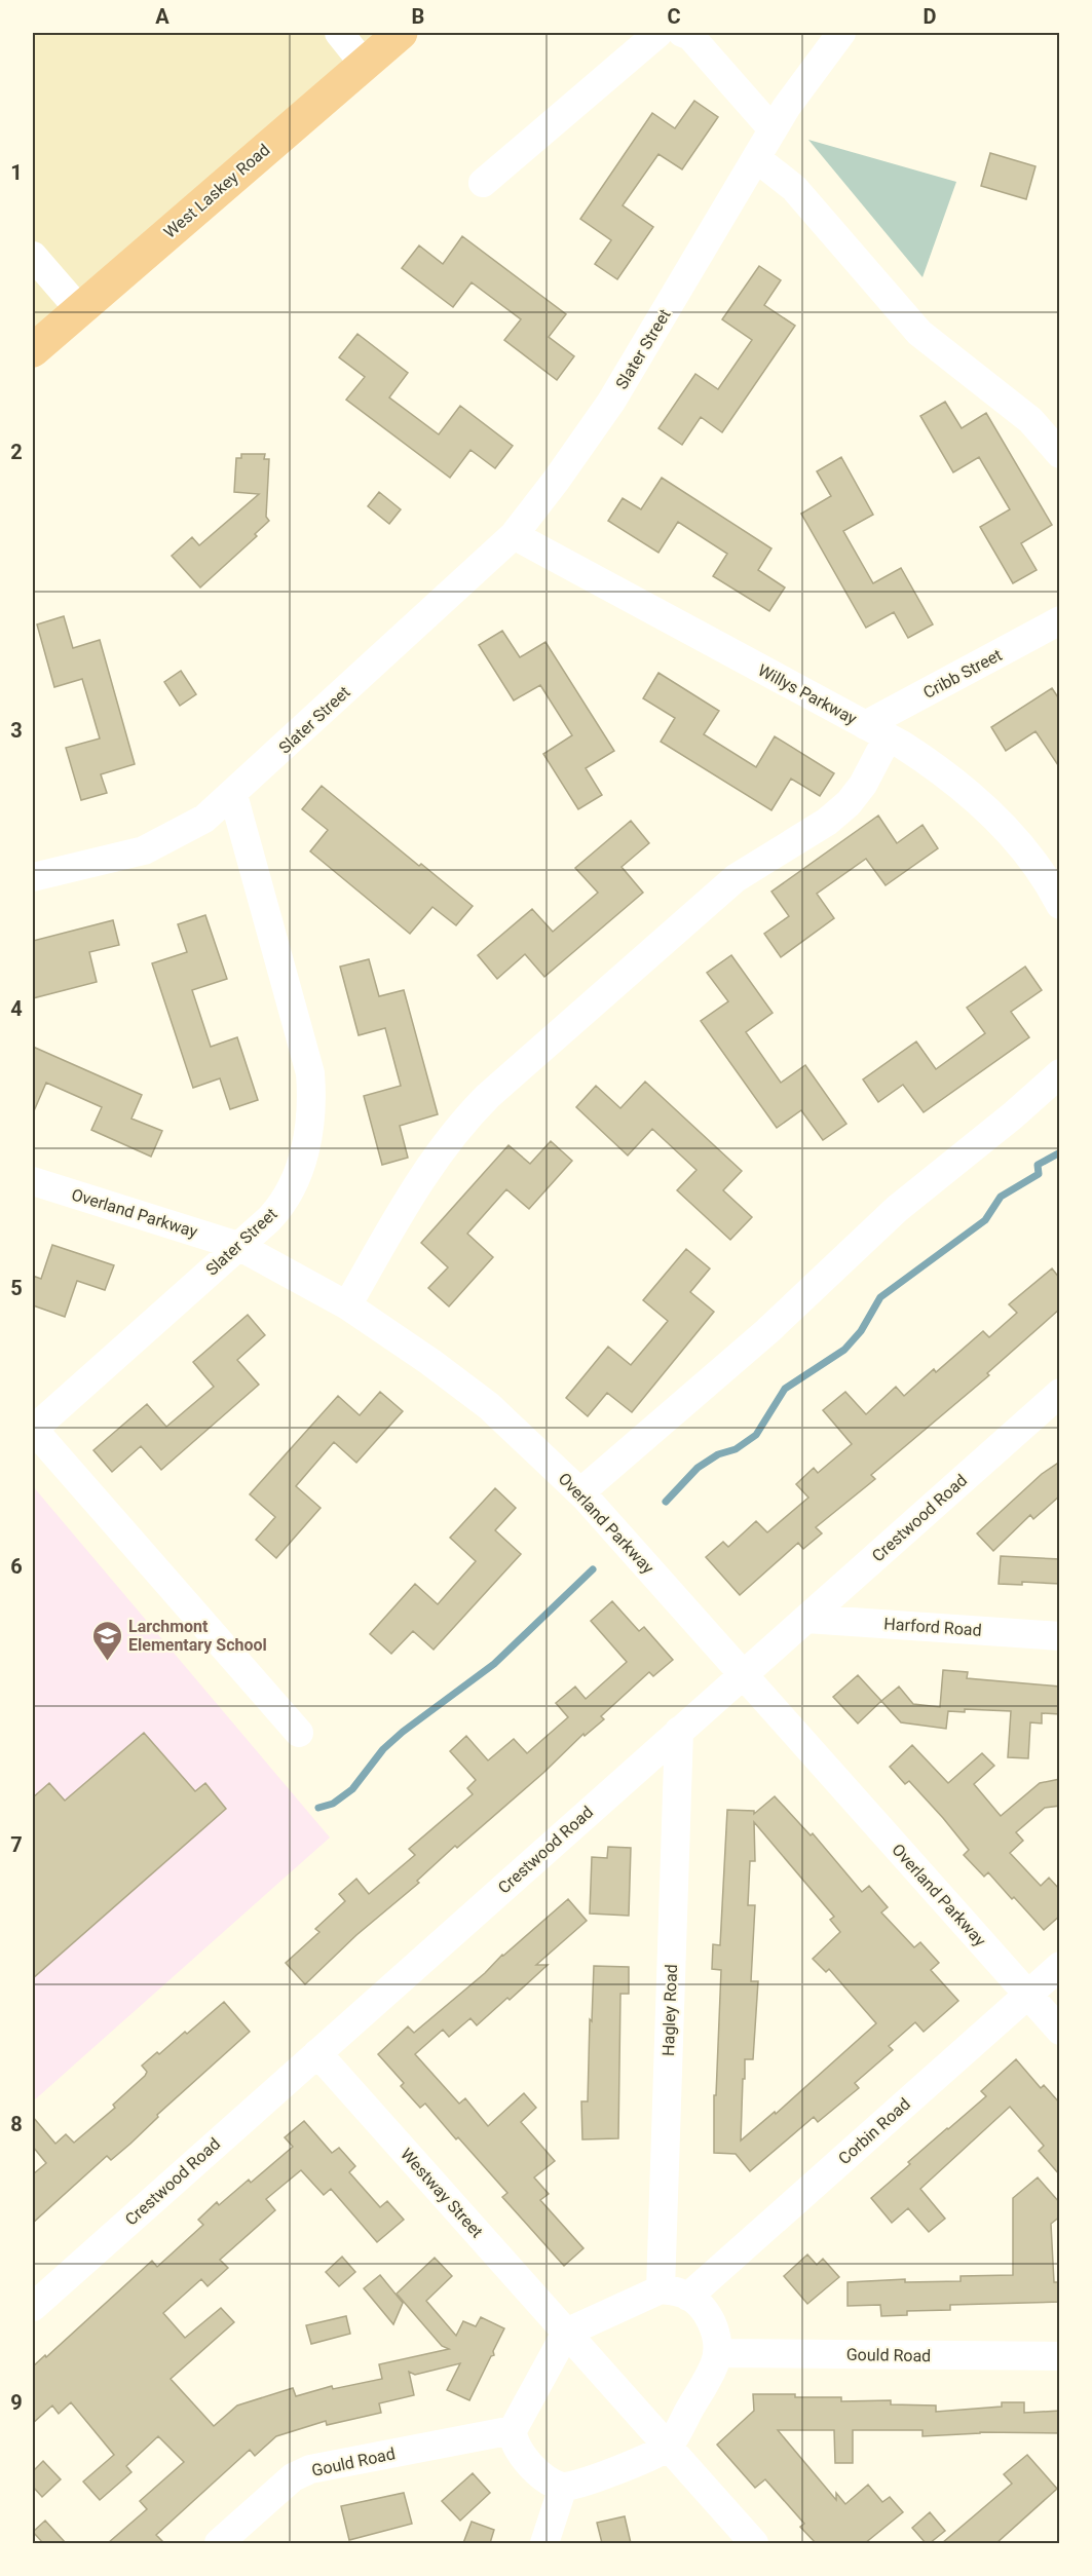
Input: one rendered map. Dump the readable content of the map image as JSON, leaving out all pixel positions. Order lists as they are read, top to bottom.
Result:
{
  "streets": {
    "main road": ["West Laskey Road"],
    "street": [
      "Slater Street",
      "Cribb Street",
      "Willys Parkway",
      "Overland Parkway",
      "Crestwood Road",
      "Harford Road",
      "Hagley Road",
      "Corbin Road",
      "Westway Street",
      "Gould Road"
    ]
  },
  "crossings": [
    ["Slater Street", "Willys Parkway"],
    ["Slater Street", "Overland Parkway"],
    ["Cribb Street", "Willys Parkway"],
    ["Overland Parkway", "Crestwood Road"],
    ["Overland Parkway", "Corbin Road"],
    ["Crestwood Road", "Harford Road"],
    ["Crestwood Road", "Hagley Road"],
    ["Crestwood Road", "Westway Street"],
    ["Hagley Road", "Corbin Road"]
  ],
  "places": {
    "school or university": ["Larchmont Elementary School"]
  },
  "grid": {
    "columns": [
      "A",
      "B",
      "C",
      "D"
    ],
    "rows": [
      "1",
      "2",
      "3",
      "4",
      "5",
      "6",
      "7",
      "8",
      "9"
    ]
  }
}
